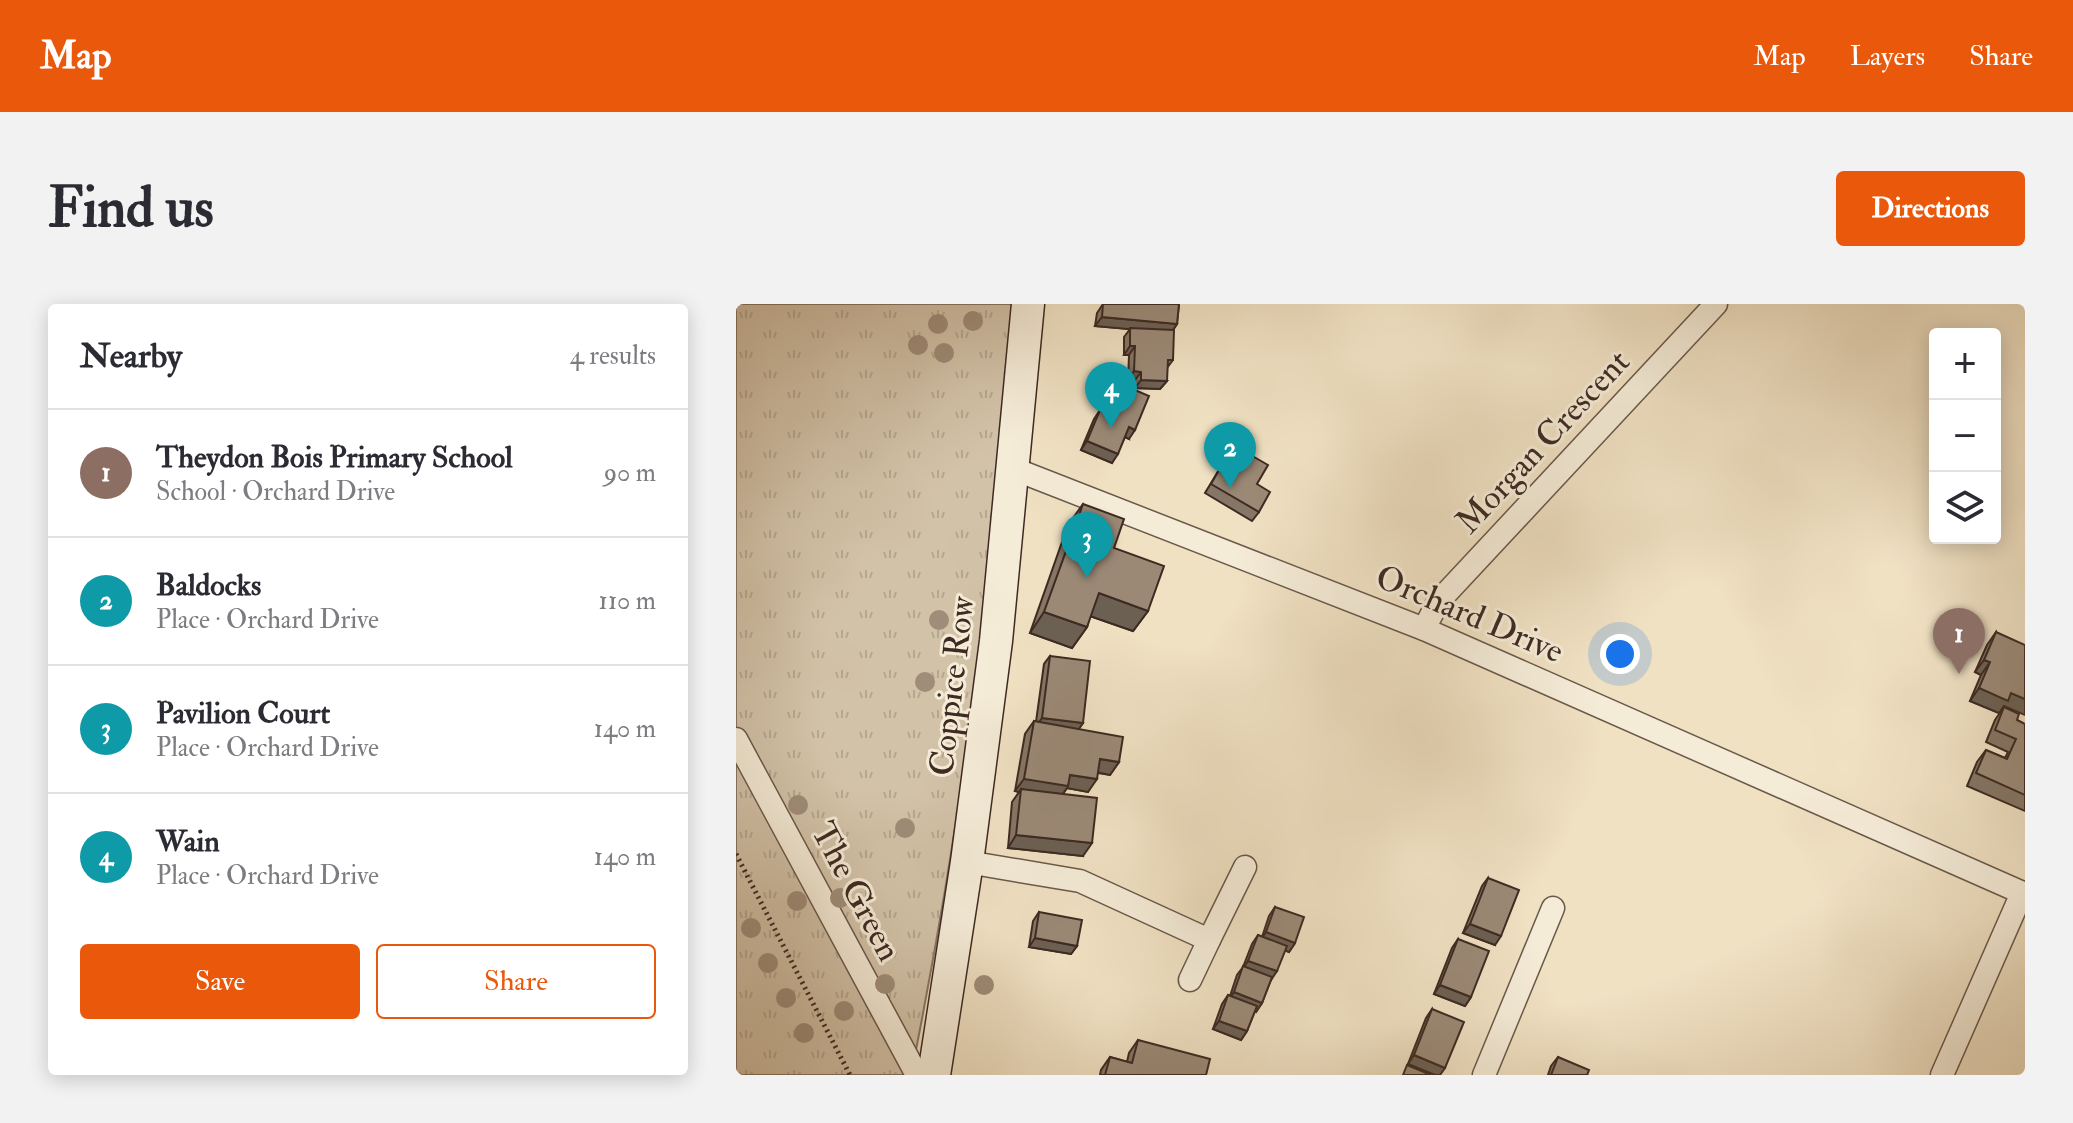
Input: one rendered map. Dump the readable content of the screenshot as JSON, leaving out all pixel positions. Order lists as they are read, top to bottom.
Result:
{
  "streets": {
    "main road": ["Coppice Row"],
    "street": ["Morgan Crescent", "Orchard Drive", "The Green"]
  },
  "crossings": [
    ["Morgan Crescent", "Orchard Drive"],
    ["Orchard Drive", "Coppice Row"]
  ],
  "page": {
    "header": "Map",
    "nav": ["Map", "Layers", "Share"],
    "buttons": [
      "Directions",
      ["Save", "Share"]
    ],
    "title": "Find us",
    "heading": ["Nearby", "4 results"],
    "map_buttons": ["+", "−"],
    "pins": [
      "4",
      "2",
      "3",
      "1"
    ],
    "list": [
      {
        "mark": "1",
        "name": "Theydon Bois Primary School",
        "note": "School · Orchard Drive",
        "value": "90 m"
      },
      {
        "mark": "2",
        "name": "Baldocks",
        "note": "Place · Orchard Drive",
        "value": "110 m"
      },
      {
        "mark": "3",
        "name": "Pavilion Court",
        "note": "Place · Orchard Drive",
        "value": "140 m"
      },
      {
        "mark": "4",
        "name": "Wain",
        "note": "Place · Orchard Drive",
        "value": "140 m"
      }
    ]
  }
}
